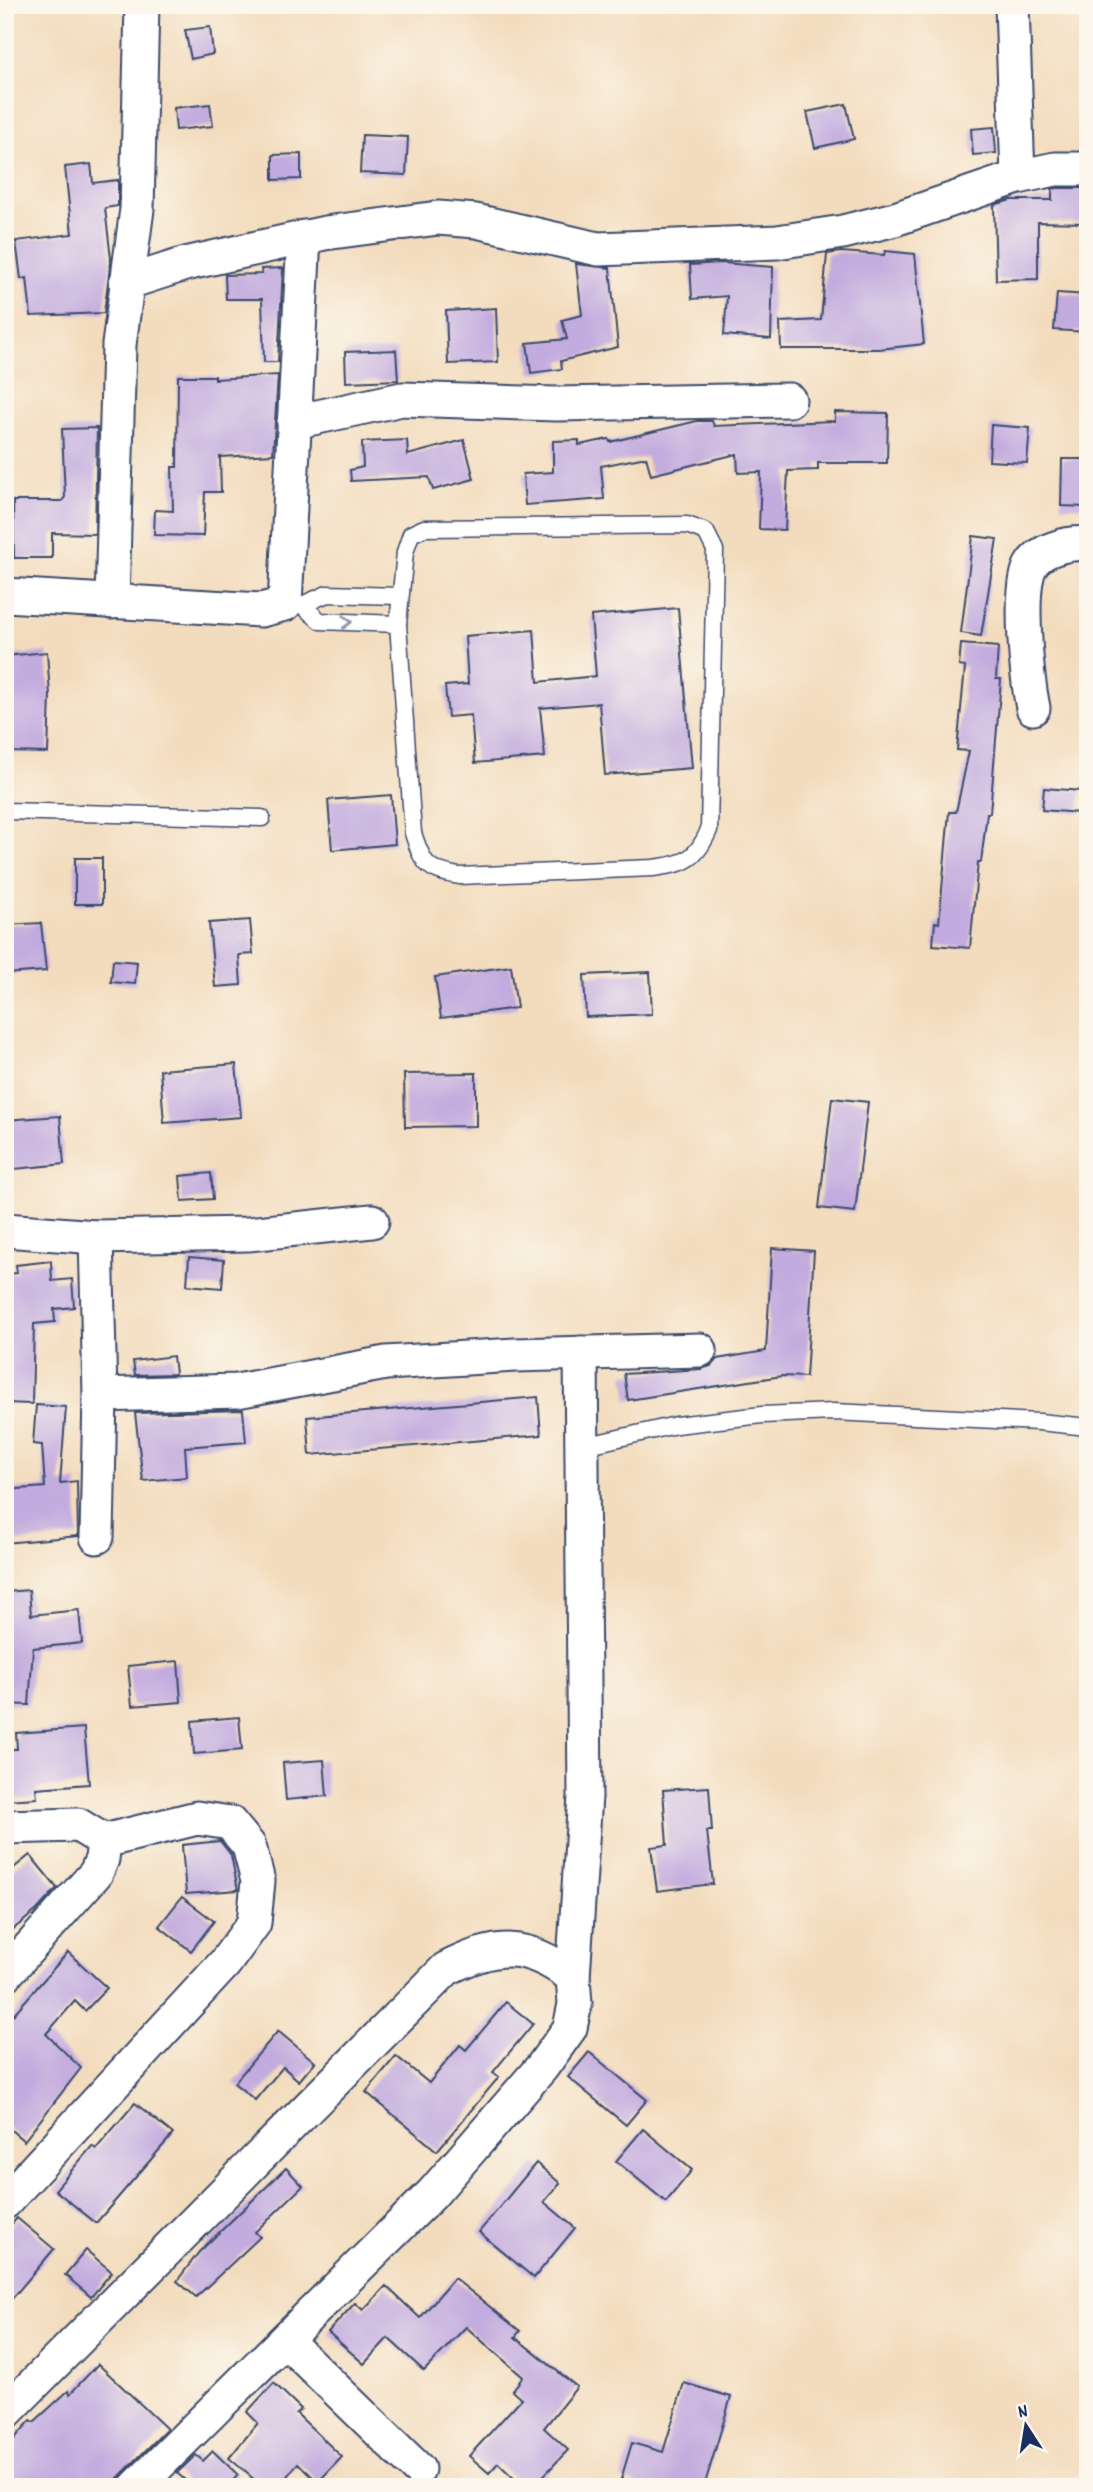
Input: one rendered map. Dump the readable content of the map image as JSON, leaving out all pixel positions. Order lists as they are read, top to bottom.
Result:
{
  "north": "top"
}
